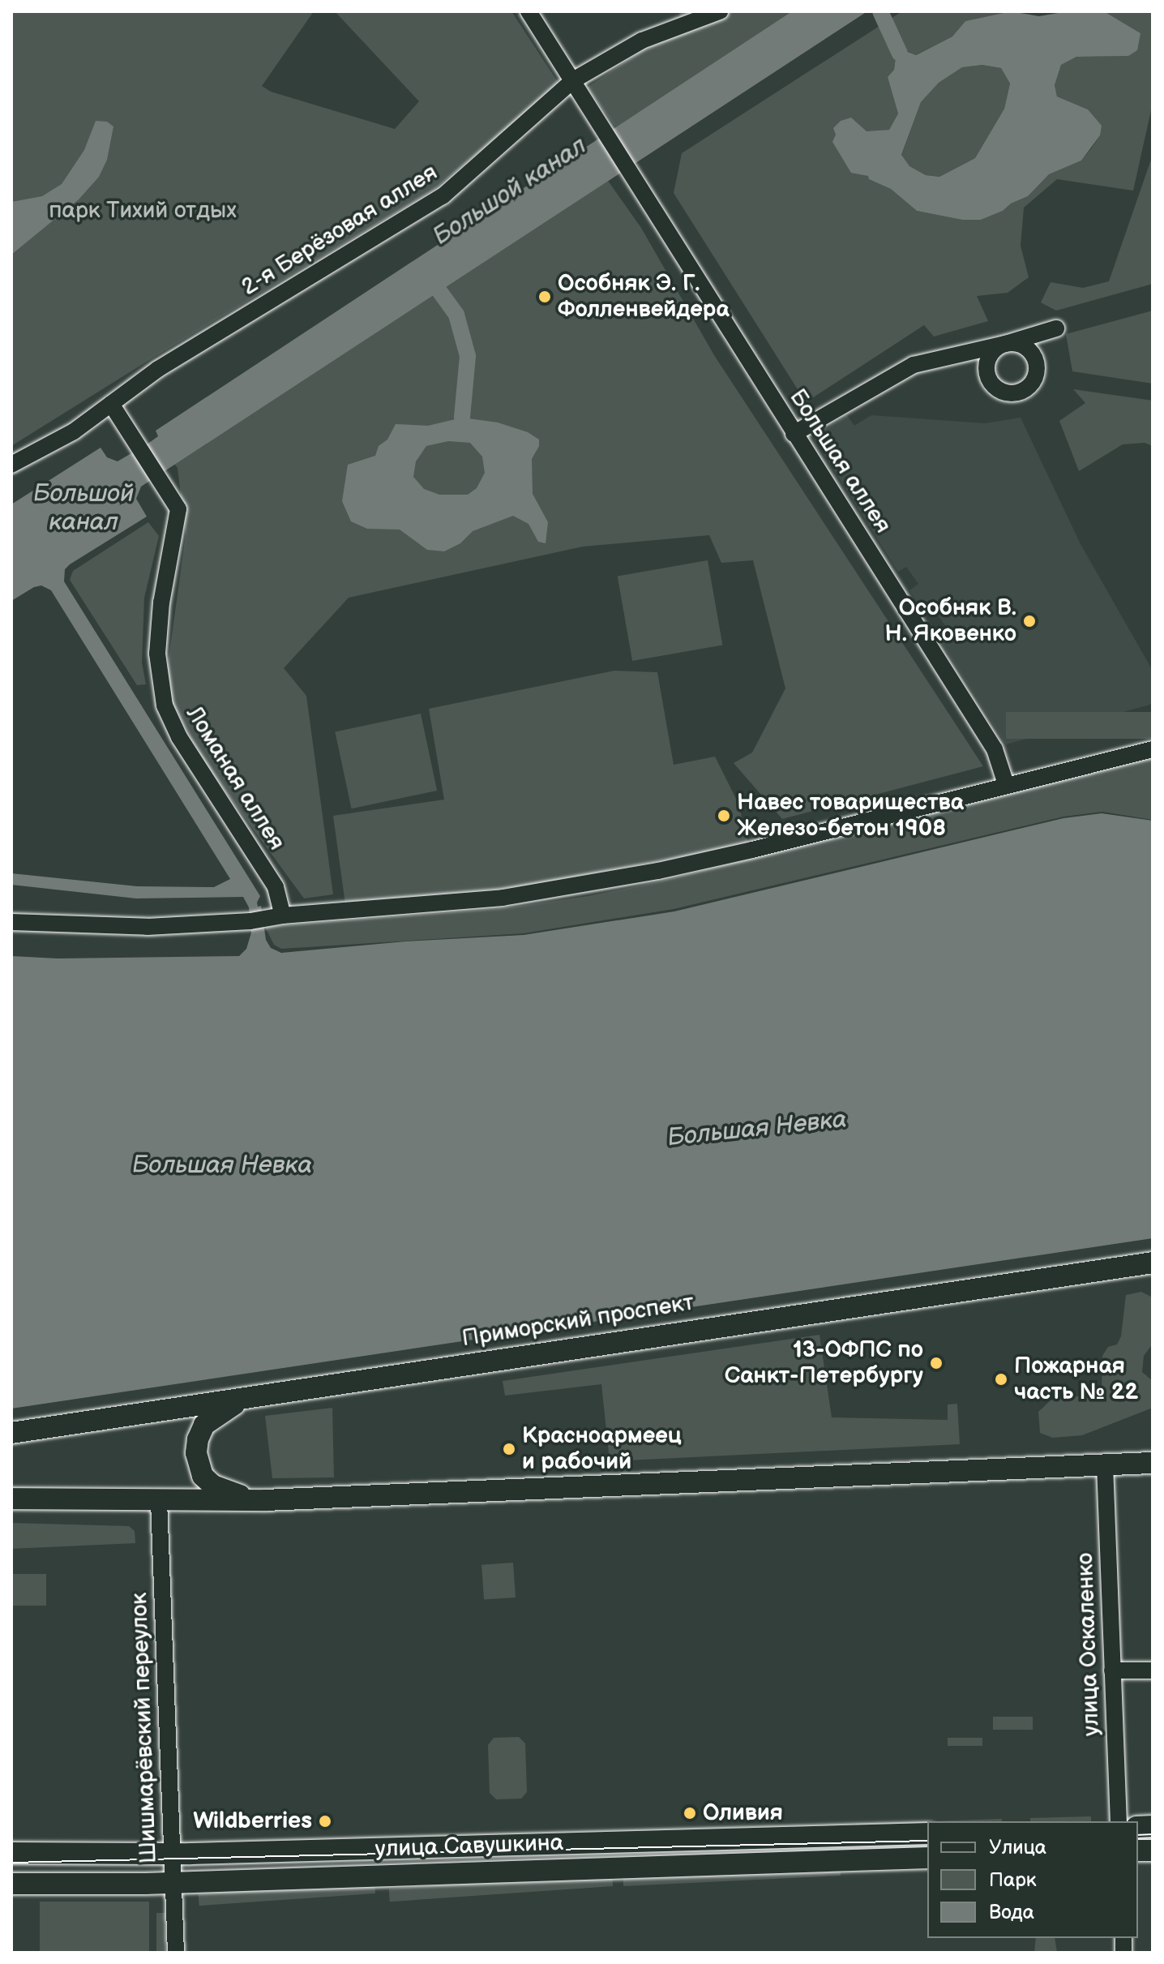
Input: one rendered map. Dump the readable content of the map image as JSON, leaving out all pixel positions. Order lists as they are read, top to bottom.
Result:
{
  "streets": {
    "main road": ["Приморский проспект", "улица Савушкина"],
    "street": [
      "2-я Берёзовая аллея",
      "Большая аллея",
      "Ломаная аллея",
      "улица Оскаленко",
      "Шишмарёвский переулок"
    ]
  },
  "crossings": [
    ["2-я Берёзовая аллея", "Большая аллея"],
    ["2-я Берёзовая аллея", "Ломаная аллея"],
    ["Шишмарёвский переулок", "улица Савушкина"]
  ],
  "water": ["Большой канал", "Большая Невка"],
  "parks": ["парк Тихий отдых"],
  "places": [
    "Особняк Э. Г. Фолленвейдера",
    "Особняк В. Н. Яковенко",
    "Навес товарищества Железо-бетон 1908",
    "13-ОФПС по Санкт-Петербургу",
    "Пожарная часть № 22",
    "Красноармеец и рабочий",
    "Оливия",
    "Wildberries"
  ],
  "legend": ["Улица", "Парк", "Вода"]
}
